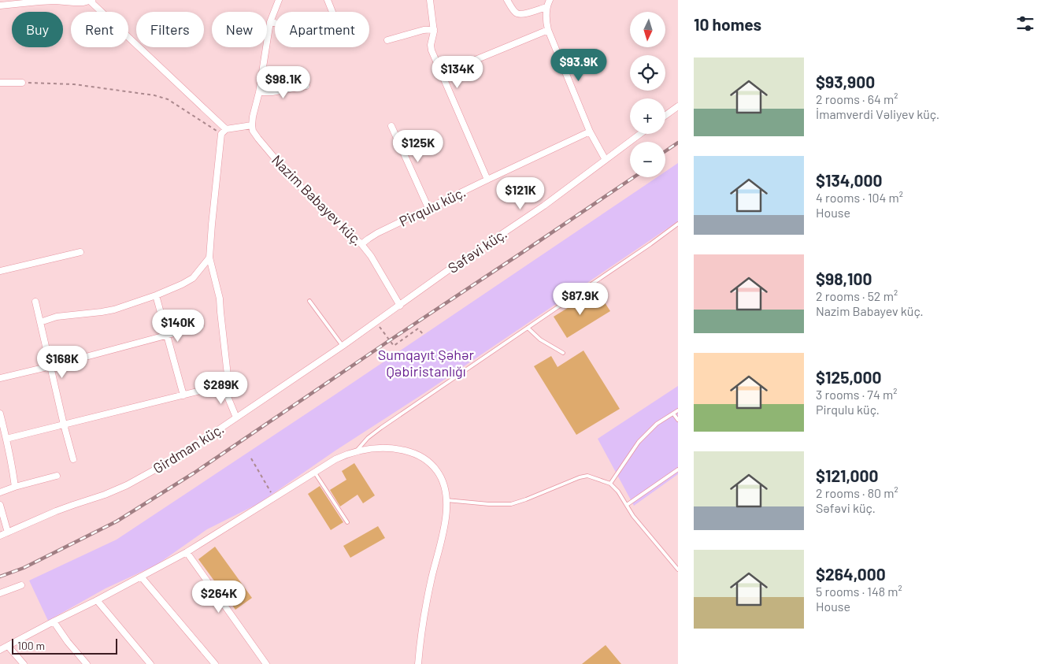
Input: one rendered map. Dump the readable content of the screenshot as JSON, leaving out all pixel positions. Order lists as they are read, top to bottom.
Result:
{
  "streets": {
    "street": [
      "Nazim Babayev küç.",
      "Pirqulu küç.",
      "Səfəvi küç.",
      "Girdman küç."
    ]
  },
  "crossings": [
    ["Nazim Babayev küç.", "Pirqulu küç."],
    ["Nazim Babayev küç.", "Səfəvi küç."],
    ["Nazim Babayev küç.", "Girdman küç."],
    ["Səfəvi küç.", "Girdman küç."]
  ],
  "parks": ["Sumqayıt Şəhər Qəbiristanlığı"],
  "scale_bar": "100 m",
  "north": "bottom",
  "page": {
    "heading": "10 homes",
    "map_buttons": ["+", "−"],
    "chip": [
      "Buy",
      "Rent",
      "Filters",
      "New",
      "Apartment"
    ],
    "list": [
      {
        "name": "$93,900",
        "note": "2 rooms · 64 m² · İmamverdi Vəliyev küç."
      },
      {
        "name": "$134,000",
        "note": "4 rooms · 104 m² · House"
      },
      {
        "name": "$98,100",
        "note": "2 rooms · 52 m² · Nazim Babayev küç."
      },
      {
        "name": "$125,000",
        "note": "3 rooms · 74 m² · Pirqulu küç."
      },
      {
        "name": "$121,000",
        "note": "2 rooms · 80 m² · Səfəvi küç."
      },
      {
        "name": "$264,000",
        "note": "5 rooms · 148 m² · House"
      }
    ],
    "price": [
      "$93.9K",
      "$134K",
      "$98.1K",
      "$125K",
      "$121K",
      "$87.9K",
      "$140K",
      "$168K",
      "$289K",
      "$264K"
    ],
    "scale": "100 m"
  }
}
